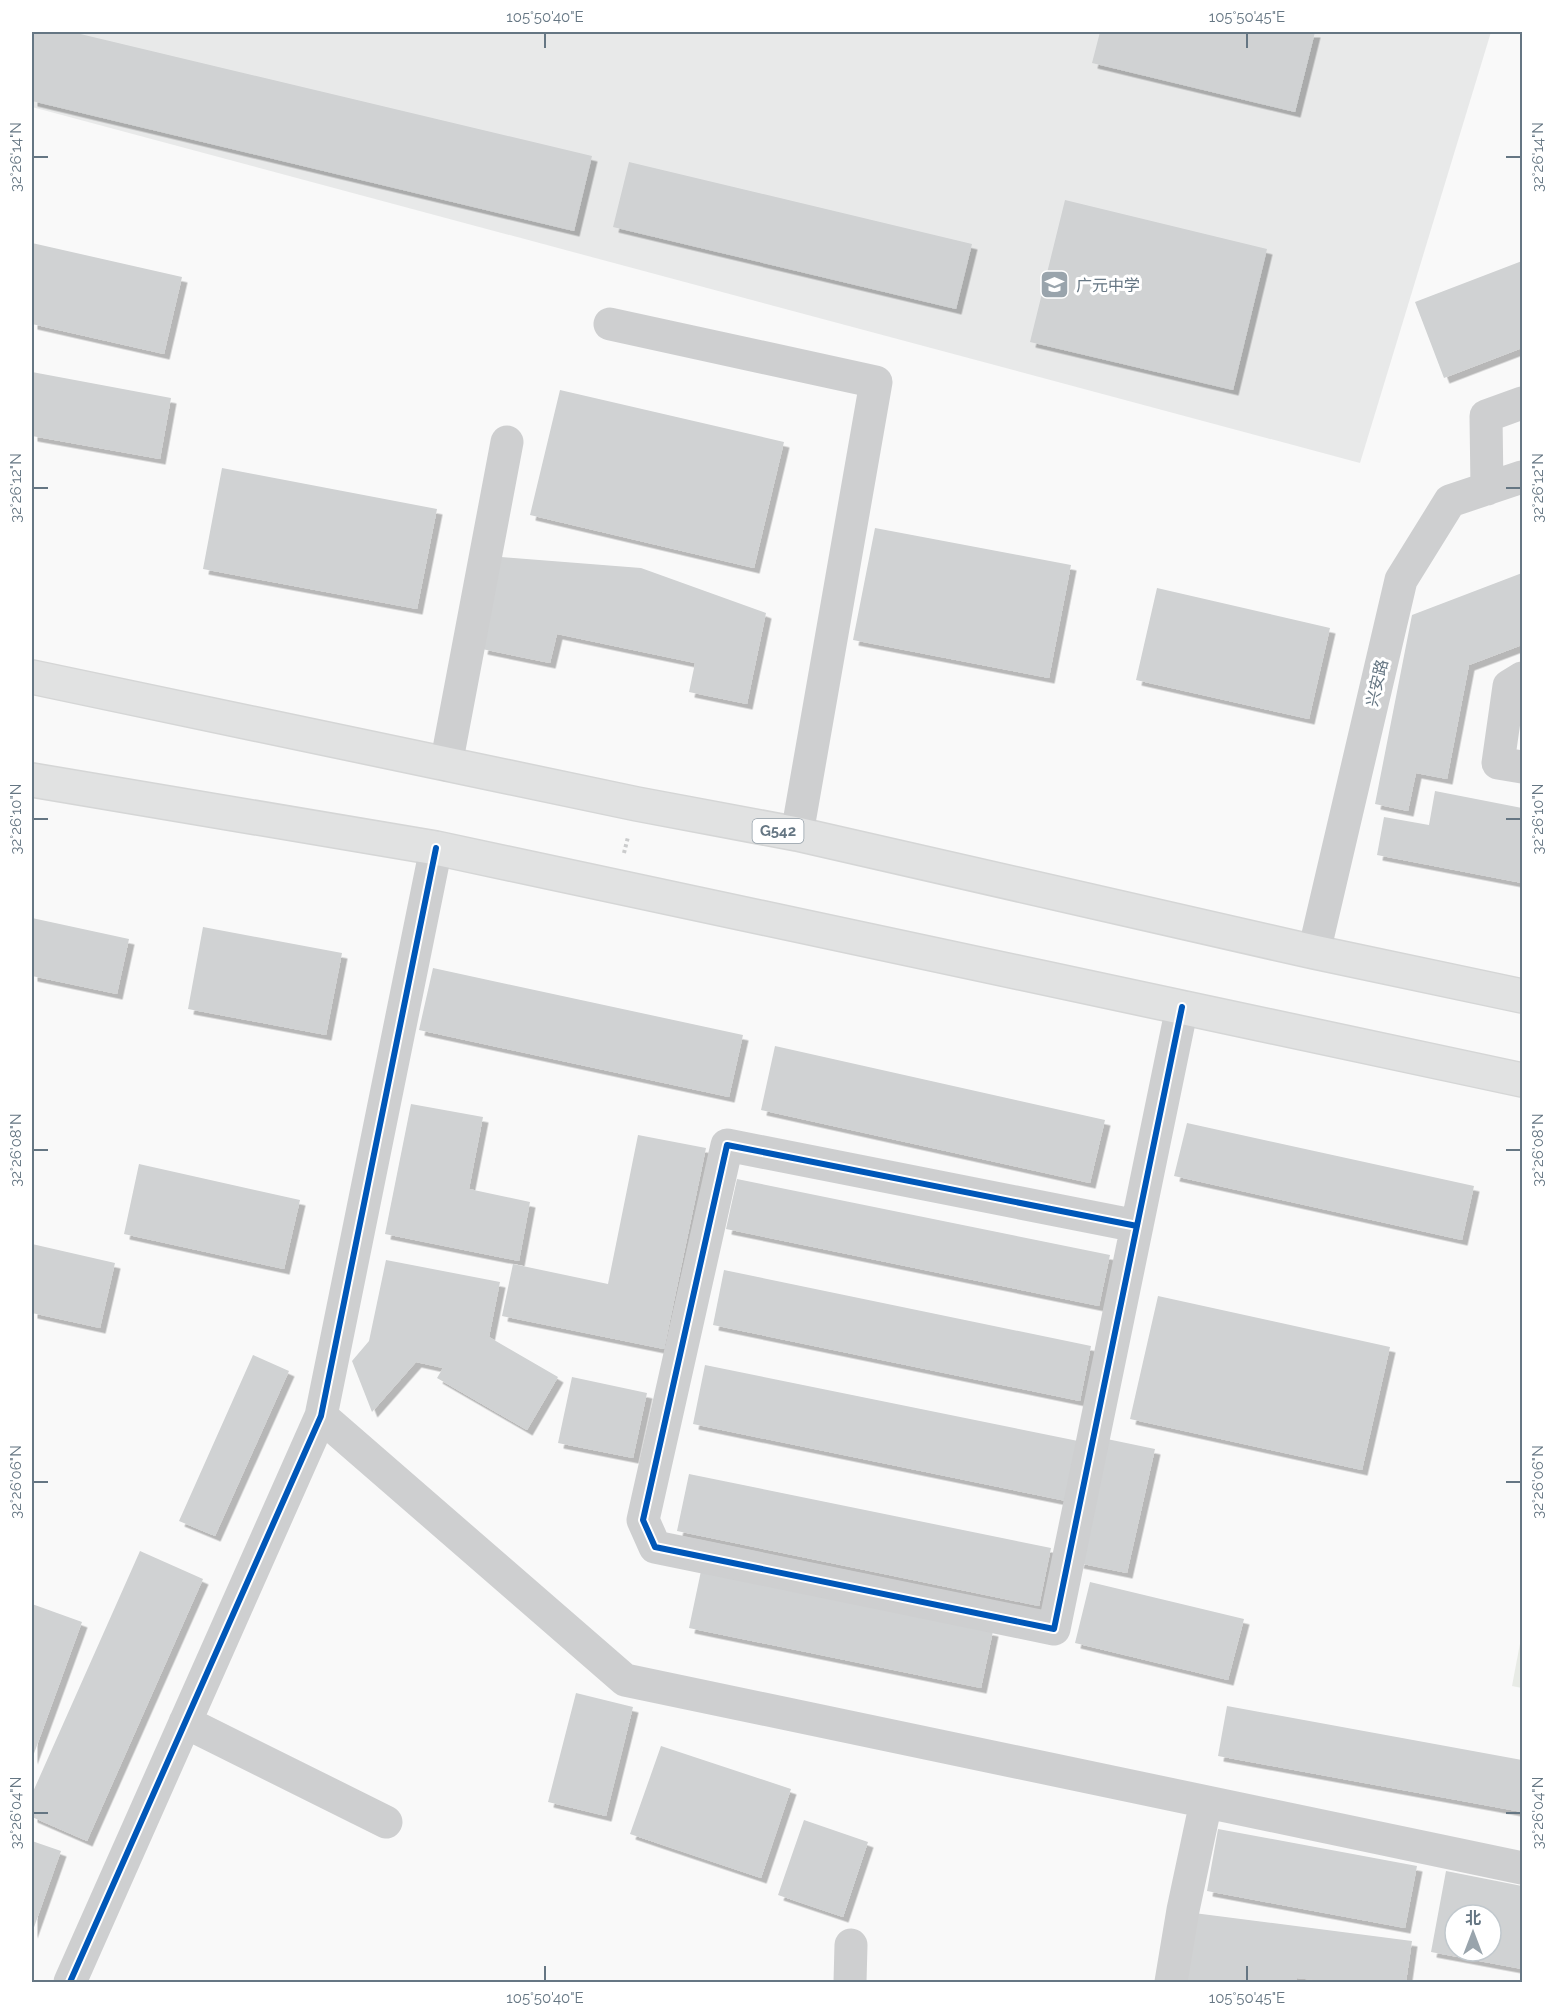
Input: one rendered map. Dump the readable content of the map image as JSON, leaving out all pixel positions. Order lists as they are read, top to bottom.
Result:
{
  "streets": {
    "highway": ["G542"],
    "street": ["兴安路"]
  },
  "crossings": [
    ["兴安路", "G542"]
  ],
  "places": {
    "school or university": ["广元中学"]
  },
  "north": "top",
  "coordinates": [
    "105°50'40\"E",
    "105°50'45\"E",
    "32°26'14\"N",
    "32°26'12\"N",
    "32°26'10\"N",
    "32°26'08\"N",
    "32°26'06\"N",
    "32°26'04\"N"
  ]
}
